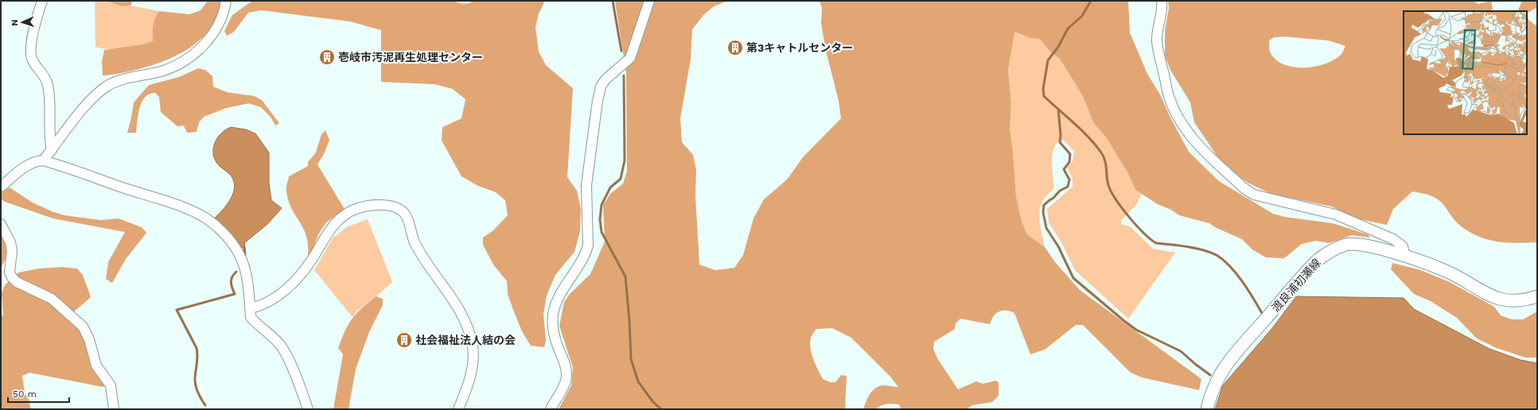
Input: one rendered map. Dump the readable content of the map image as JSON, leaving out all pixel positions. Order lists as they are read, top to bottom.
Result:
{
  "streets": {
    "main road": ["渡良浦初瀬線"]
  },
  "places": {
    "building": ["第3キャトルセンター", "壱岐市汚泥再生処理センター", "社会福祉法人結の会"]
  },
  "scale_bar": "50 m",
  "north": "left"
}
